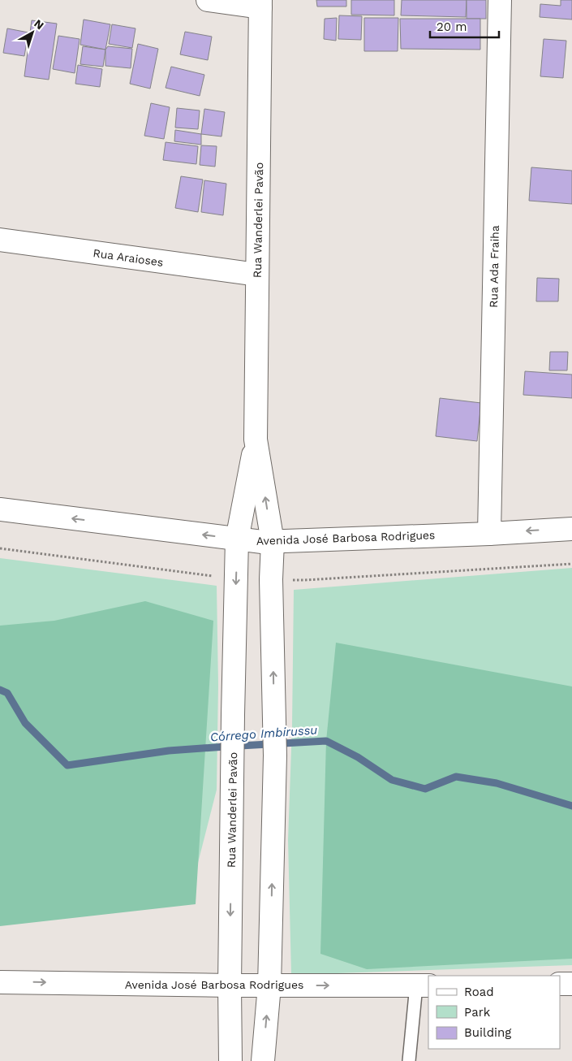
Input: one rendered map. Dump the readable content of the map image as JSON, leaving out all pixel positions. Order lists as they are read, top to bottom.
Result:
{
  "streets": {
    "street": [
      "Rua Wanderlei Pavão",
      "Rua Araioses",
      "Rua Ada Fraiha",
      "Avenida José Barbosa Rodrigues"
    ]
  },
  "crossings": [
    ["Rua Wanderlei Pavão", "Rua Araioses"],
    ["Rua Wanderlei Pavão", "Avenida José Barbosa Rodrigues"],
    ["Rua Ada Fraiha", "Avenida José Barbosa Rodrigues"]
  ],
  "water": ["Córrego Imbirussu"],
  "legend": ["Road", "Park", "Building"],
  "scale_bar": "20 m",
  "north": "top right"
}
